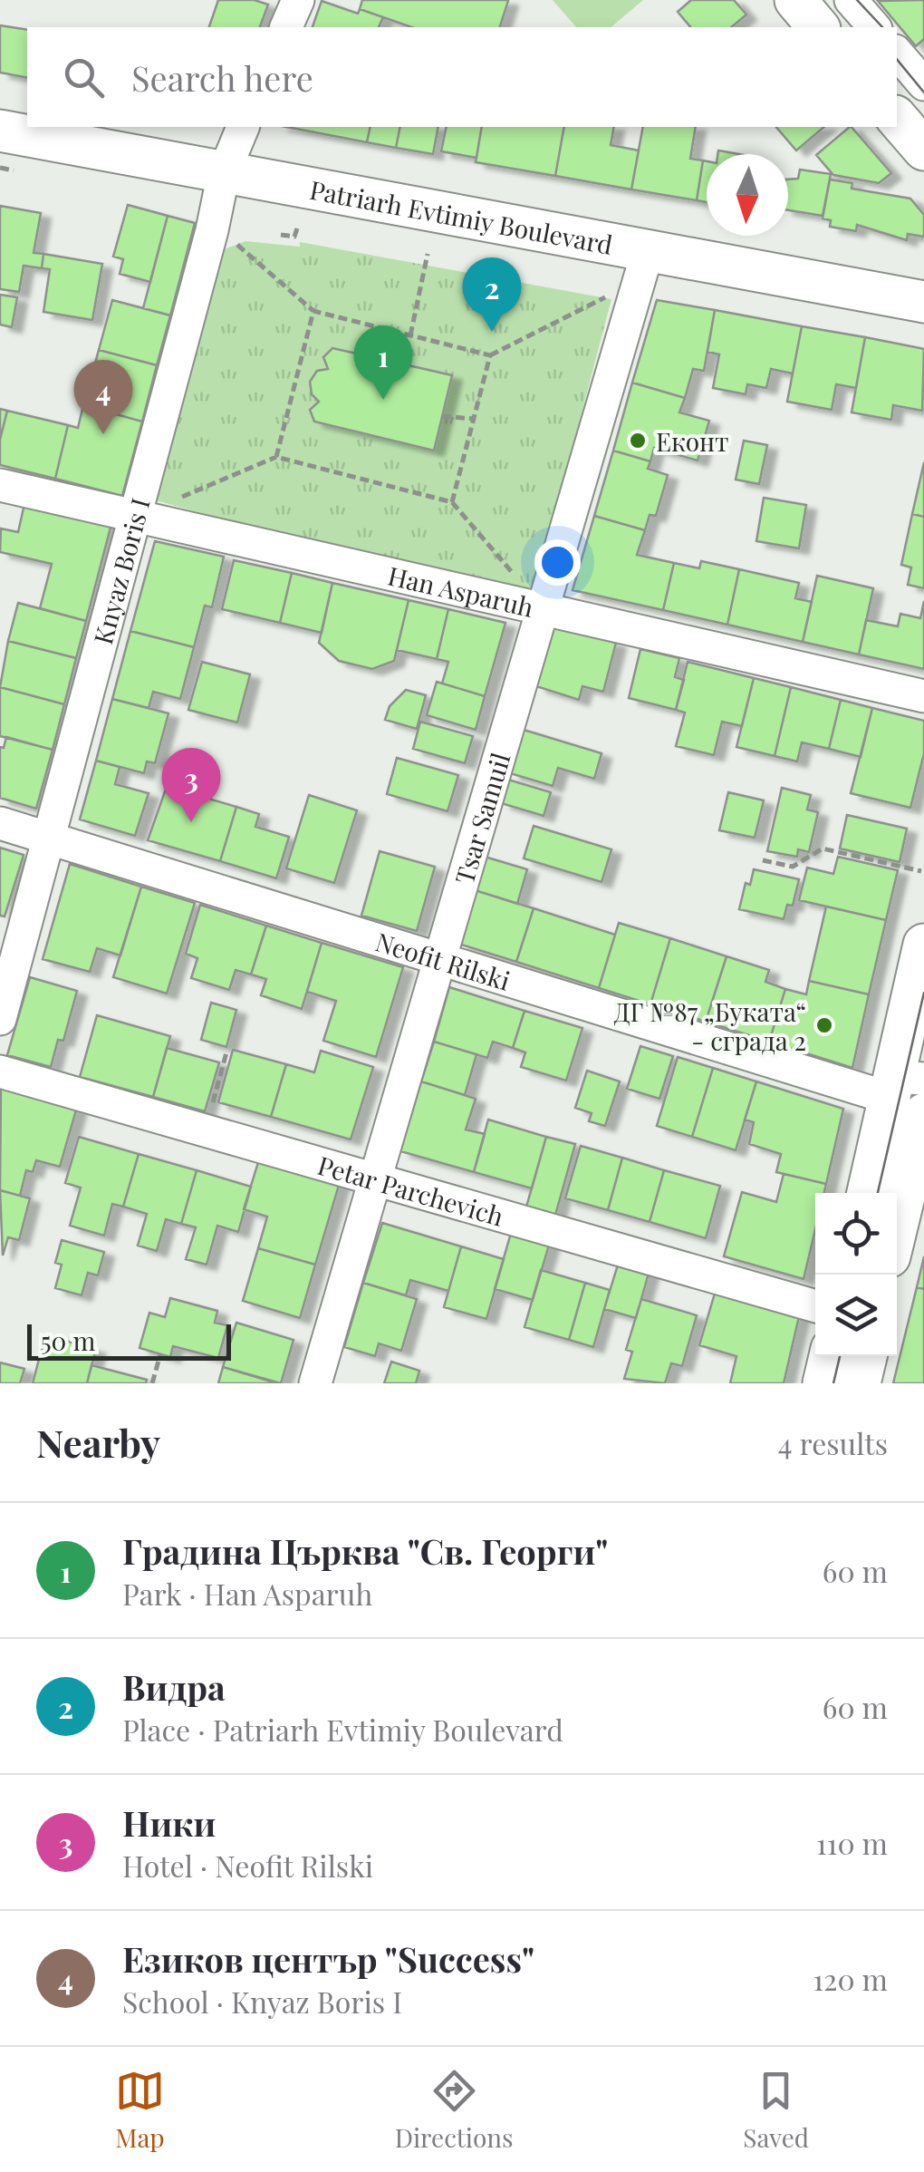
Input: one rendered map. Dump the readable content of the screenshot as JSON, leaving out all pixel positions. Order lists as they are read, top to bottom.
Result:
{
  "streets": {
    "main road": ["Patriarh Evtimiy Boulevard"],
    "street": [
      "Knyaz Boris I",
      "Han Asparuh",
      "Tsar Samuil",
      "Neofit Rilski",
      "Petar Parchevich"
    ]
  },
  "crossings": [
    ["Patriarh Evtimiy Boulevard", "Knyaz Boris I"],
    ["Patriarh Evtimiy Boulevard", "Tsar Samuil"],
    ["Knyaz Boris I", "Han Asparuh"],
    ["Knyaz Boris I", "Neofit Rilski"],
    ["Han Asparuh", "Tsar Samuil"],
    ["Tsar Samuil", "Neofit Rilski"],
    ["Tsar Samuil", "Petar Parchevich"]
  ],
  "places": ["Еконт", "ДГ №87 „Буката“ - сграда 2"],
  "scale_bar": "50 m",
  "north": "bottom",
  "page": {
    "search": "Search here",
    "pins": [
      "2",
      "1",
      "4",
      "3"
    ],
    "scale": "50 m",
    "heading": ["Nearby", "4 results"],
    "list": [
      {
        "mark": "1",
        "name": "Градина Църква \"Св. Георги\"",
        "note": "Park · Han Asparuh",
        "value": "60 m"
      },
      {
        "mark": "2",
        "name": "Видра",
        "note": "Place · Patriarh Evtimiy Boulevard",
        "value": "60 m"
      },
      {
        "mark": "3",
        "name": "Ники",
        "note": "Hotel · Neofit Rilski",
        "value": "110 m"
      },
      {
        "mark": "4",
        "name": "Езиков център \"Success\"",
        "note": "School · Knyaz Boris I",
        "value": "120 m"
      }
    ],
    "nav": ["Map", "Directions", "Saved"]
  }
}
